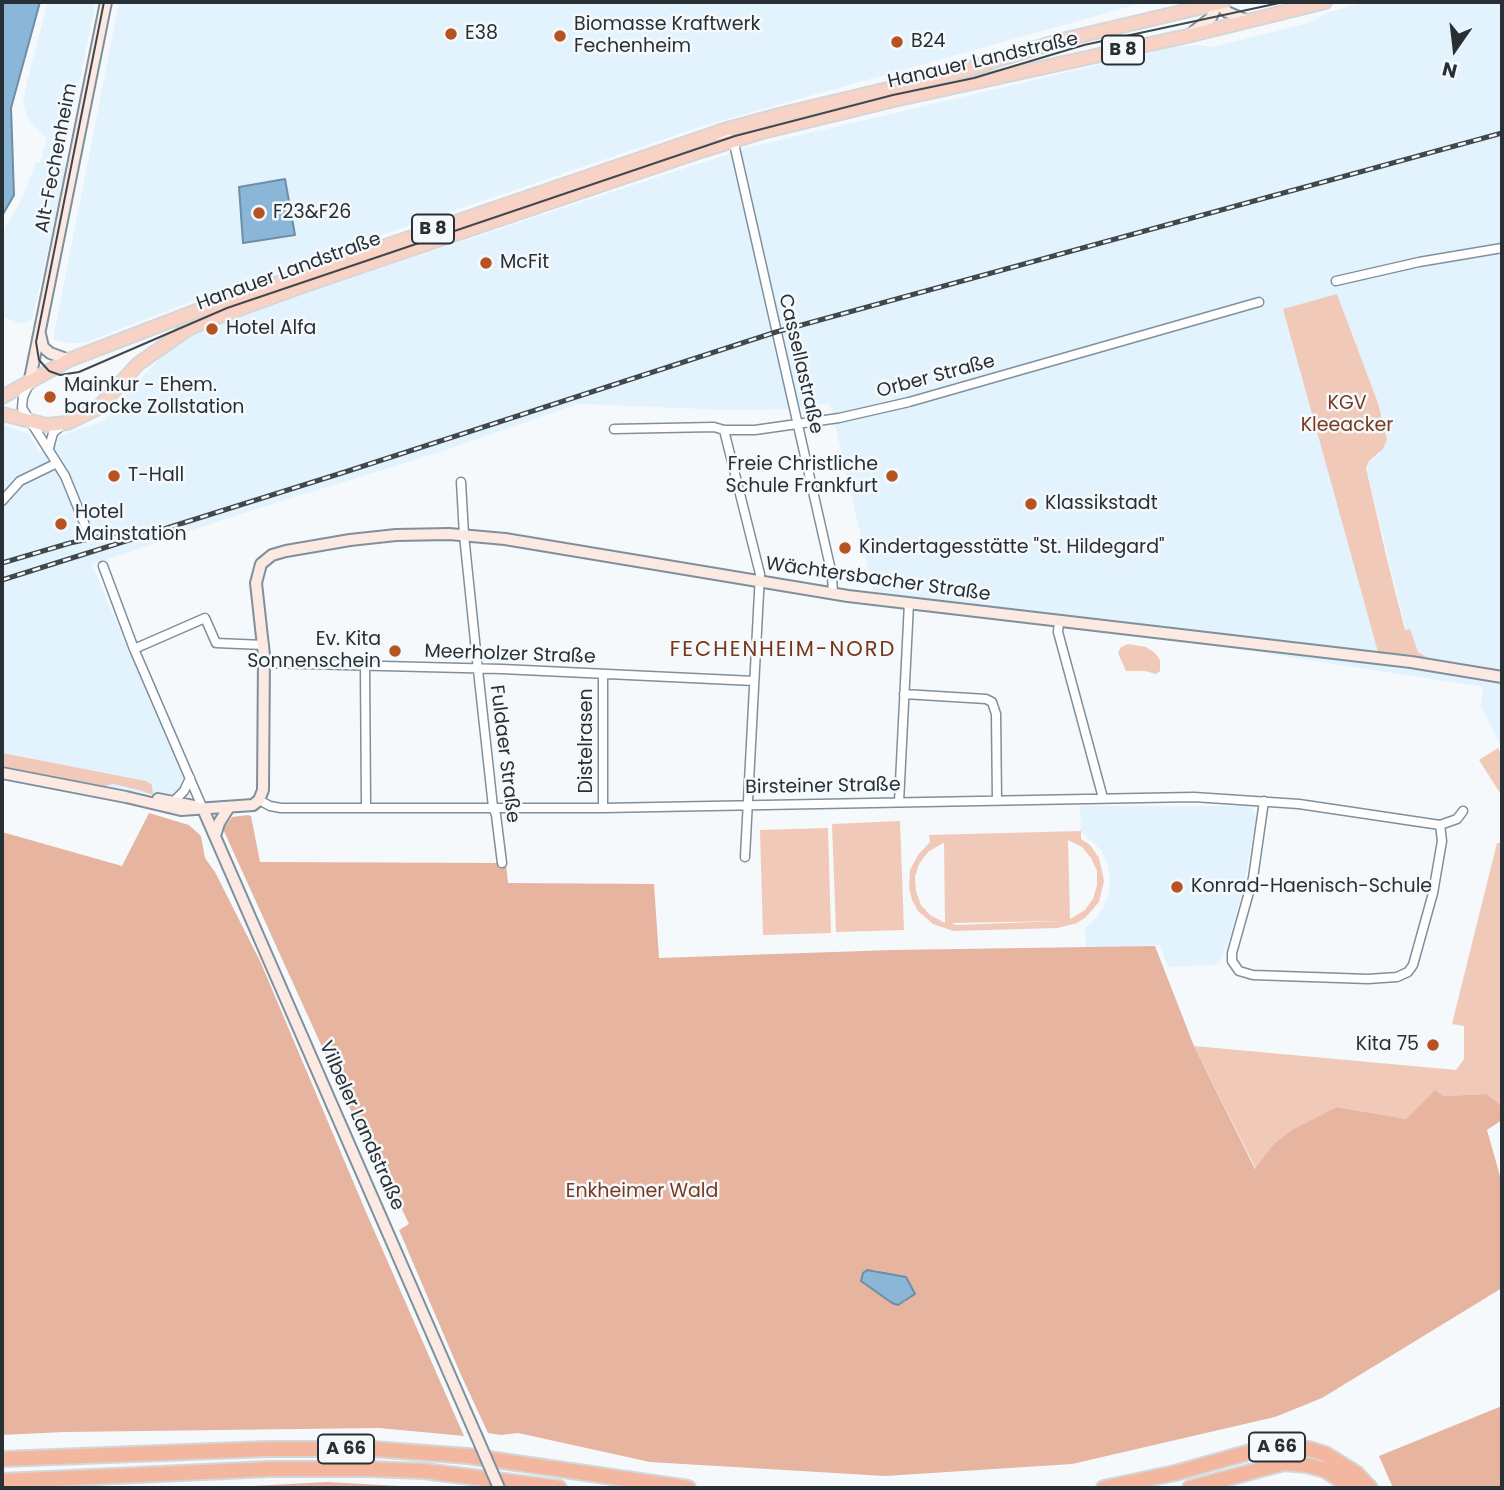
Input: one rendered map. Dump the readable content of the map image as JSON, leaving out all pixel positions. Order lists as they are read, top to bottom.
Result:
{
  "streets": {
    "highway": ["A 66"],
    "main road": ["B 8", "Hanauer Landstraße"],
    "street": [
      "Alt-Fechenheim",
      "Cassellastraße",
      "Orber Straße",
      "Wächtersbacher Straße",
      "Meerholzer Straße",
      "Distelrasen",
      "Fuldaer Straße",
      "Birsteiner Straße",
      "Vilbeler Landstraße"
    ]
  },
  "crossings": [
    ["Hanauer Landstraße", "Alt-Fechenheim"],
    ["Hanauer Landstraße", "Cassellastraße"],
    ["Cassellastraße", "Orber Straße"],
    ["Cassellastraße", "Wächtersbacher Straße"],
    ["Wächtersbacher Straße", "Fuldaer Straße"],
    ["Meerholzer Straße", "Distelrasen"],
    ["Meerholzer Straße", "Fuldaer Straße"],
    ["Distelrasen", "Birsteiner Straße"],
    ["Fuldaer Straße", "Birsteiner Straße"],
    ["Birsteiner Straße", "Vilbeler Landstraße"]
  ],
  "districts": ["FECHENHEIM-NORD"],
  "parks": ["KGV Kleeacker", "Enkheimer Wald"],
  "places": [
    "E38",
    "Biomasse Kraftwerk Fechenheim",
    "B24",
    "F23&F26",
    "McFit",
    "Hotel Alfa",
    "Mainkur - Ehem. barocke Zollstation",
    "T-Hall",
    "Freie Christliche Schule Frankfurt",
    "Klassikstadt",
    "Hotel Mainstation",
    "Kindertagesstätte \"St. Hildegard\"",
    "Ev. Kita Sonnenschein",
    "Konrad-Haenisch-Schule",
    "Kita 75"
  ],
  "north": "bottom"
}
